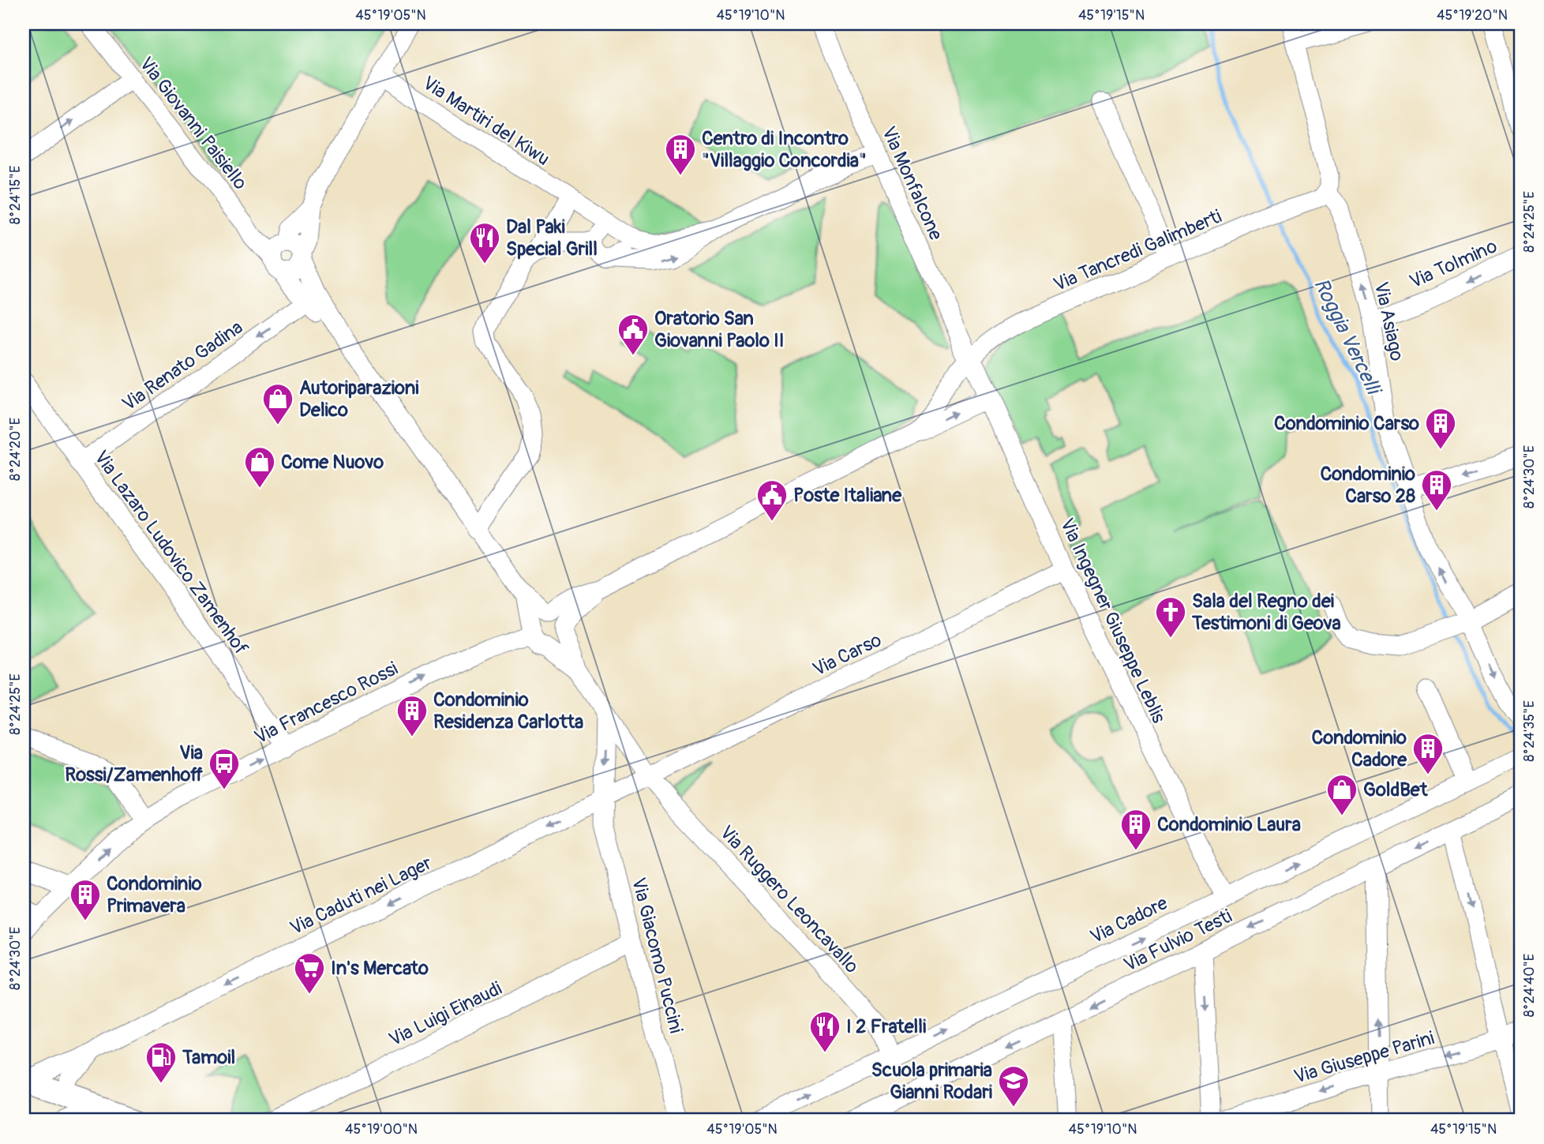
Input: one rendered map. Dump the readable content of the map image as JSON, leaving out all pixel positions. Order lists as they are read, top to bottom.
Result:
{
  "streets": {
    "street": [
      "Via Martiri del Kiwu",
      "Via Giovanni Paisiello",
      "Via Monfalcone",
      "Via Tancredi Galimberti",
      "Via Tolmino",
      "Via Asiago",
      "Via Renato Gadina",
      "Via Lazaro Ludovico Zamenhof",
      "Via Ingegner Giuseppe Leblis",
      "Via Carso",
      "Via Francesco Rossi",
      "Via Caduti nei Lager",
      "Via Ruggero Leoncavallo",
      "Via Cadore",
      "Via Fulvio Testi",
      "Via Giacomo Puccini",
      "Via Luigi Einaudi",
      "Via Giuseppe Parini"
    ]
  },
  "crossings": [
    ["Via Martiri del Kiwu", "Via Monfalcone"],
    ["Via Monfalcone", "Via Tancredi Galimberti"],
    ["Via Monfalcone", "Via Ingegner Giuseppe Leblis"],
    ["Via Tancredi Galimberti", "Via Asiago"],
    ["Via Tancredi Galimberti", "Via Ingegner Giuseppe Leblis"],
    ["Via Tolmino", "Via Asiago"],
    ["Via Renato Gadina", "Via Lazaro Ludovico Zamenhof"],
    ["Via Lazaro Ludovico Zamenhof", "Via Francesco Rossi"],
    ["Via Ingegner Giuseppe Leblis", "Via Carso"],
    ["Via Ingegner Giuseppe Leblis", "Via Cadore"],
    ["Via Carso", "Via Caduti nei Lager"],
    ["Via Carso", "Via Ruggero Leoncavallo"],
    ["Via Caduti nei Lager", "Via Ruggero Leoncavallo"],
    ["Via Caduti nei Lager", "Via Giacomo Puccini"],
    ["Via Ruggero Leoncavallo", "Via Cadore"],
    ["Via Ruggero Leoncavallo", "Via Giacomo Puccini"],
    ["Via Giacomo Puccini", "Via Luigi Einaudi"]
  ],
  "one_way": [
    "Via Tolmino",
    "Via Renato Gadina",
    "Via Francesco Rossi",
    "Via Caduti nei Lager",
    "Via Cadore",
    "Via Fulvio Testi",
    "Via Giuseppe Parini"
  ],
  "water": ["Roggia Vercelli"],
  "places": {
    "building": [
      "Centro di Incontro \"Villaggio Concordia\"",
      "Condominio Carso",
      "Condominio Carso 28",
      "Condominio Residenza Carlotta",
      "Condominio Cadore",
      "Condominio Laura",
      "Condominio Primavera"
    ],
    "restaurant": ["Dal Paki Special Grill", "I 2 Fratelli"],
    "public building": ["Oratorio San Giovanni Paolo II", "Poste Italiane"],
    "shop": ["Autoriparazioni Delico", "Come Nuovo", "GoldBet"],
    "church": ["Sala del Regno dei Testimoni di Geova"],
    "bus stop": ["Via Rossi/Zamenhoff"],
    "supermarket": ["In's Mercato"],
    "fuel station": ["Tamoil"],
    "school or university": ["Scuola primaria Gianni Rodari"]
  },
  "coordinates": [
    "45°19'05\"N",
    "45°19'10\"N",
    "45°19'15\"N",
    "45°19'20\"N",
    "8°24'15\"E",
    "8°24'25\"E",
    "8°24'20\"E",
    "8°24'30\"E",
    "8°24'35\"E",
    "8°24'40\"E",
    "45°19'00\"N"
  ]
}
